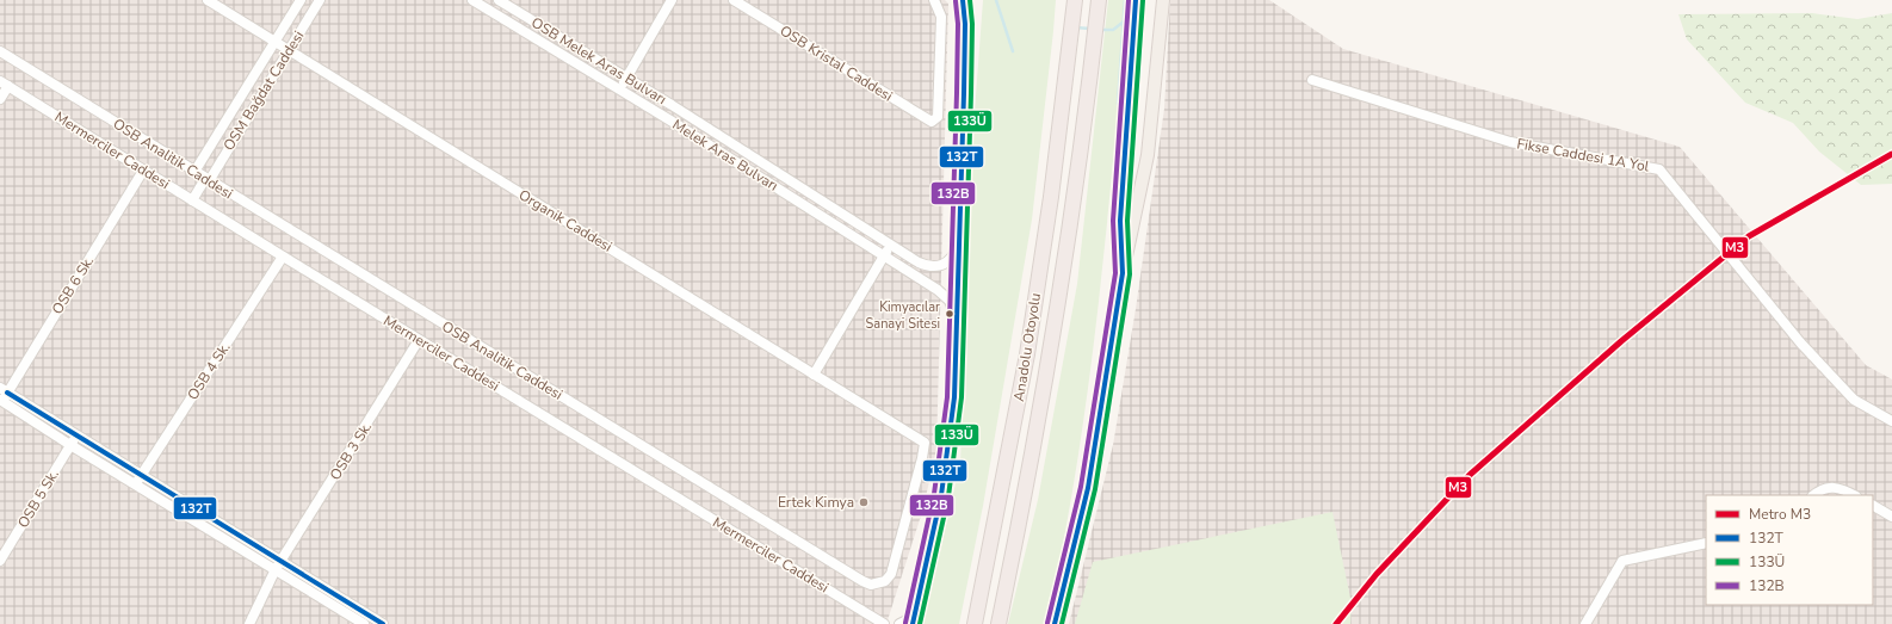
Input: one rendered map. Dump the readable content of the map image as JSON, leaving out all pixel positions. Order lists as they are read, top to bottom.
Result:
{
  "streets": {
    "highway": ["Anadolu Otoyolu"],
    "street": [
      "OSB Melek Aras Bulvarı",
      "OSB Kristal Caddesi",
      "OSM Bağdat Caddesi",
      "Mermerciler Caddesi",
      "Melek Aras Bulvarı",
      "Fikse Caddesi 1A Yol",
      "OSB Analitik Caddesi",
      "Organik Caddesi",
      "OSB 6 Sk.",
      "OSB 4 Sk.",
      "OSB 3 Sk.",
      "OSB 5 Sk."
    ]
  },
  "crossings": [
    ["OSM Bağdat Caddesi", "Mermerciler Caddesi"],
    ["OSM Bağdat Caddesi", "OSB Analitik Caddesi"],
    ["OSM Bağdat Caddesi", "Organik Caddesi"],
    ["Mermerciler Caddesi", "OSB 6 Sk."],
    ["Mermerciler Caddesi", "OSB 4 Sk."],
    ["Mermerciler Caddesi", "OSB 3 Sk."],
    ["OSB Analitik Caddesi", "Organik Caddesi"]
  ],
  "places": ["Kimyacılar Sanayi Sitesi", "Ertek Kimya"],
  "lines": [
    "transit line 132T",
    "transit line 133Ü",
    "transit line 132B",
    "metro line M3"
  ],
  "legend": [
    "Metro M3",
    "132T",
    "133Ü",
    "132B"
  ]
}
